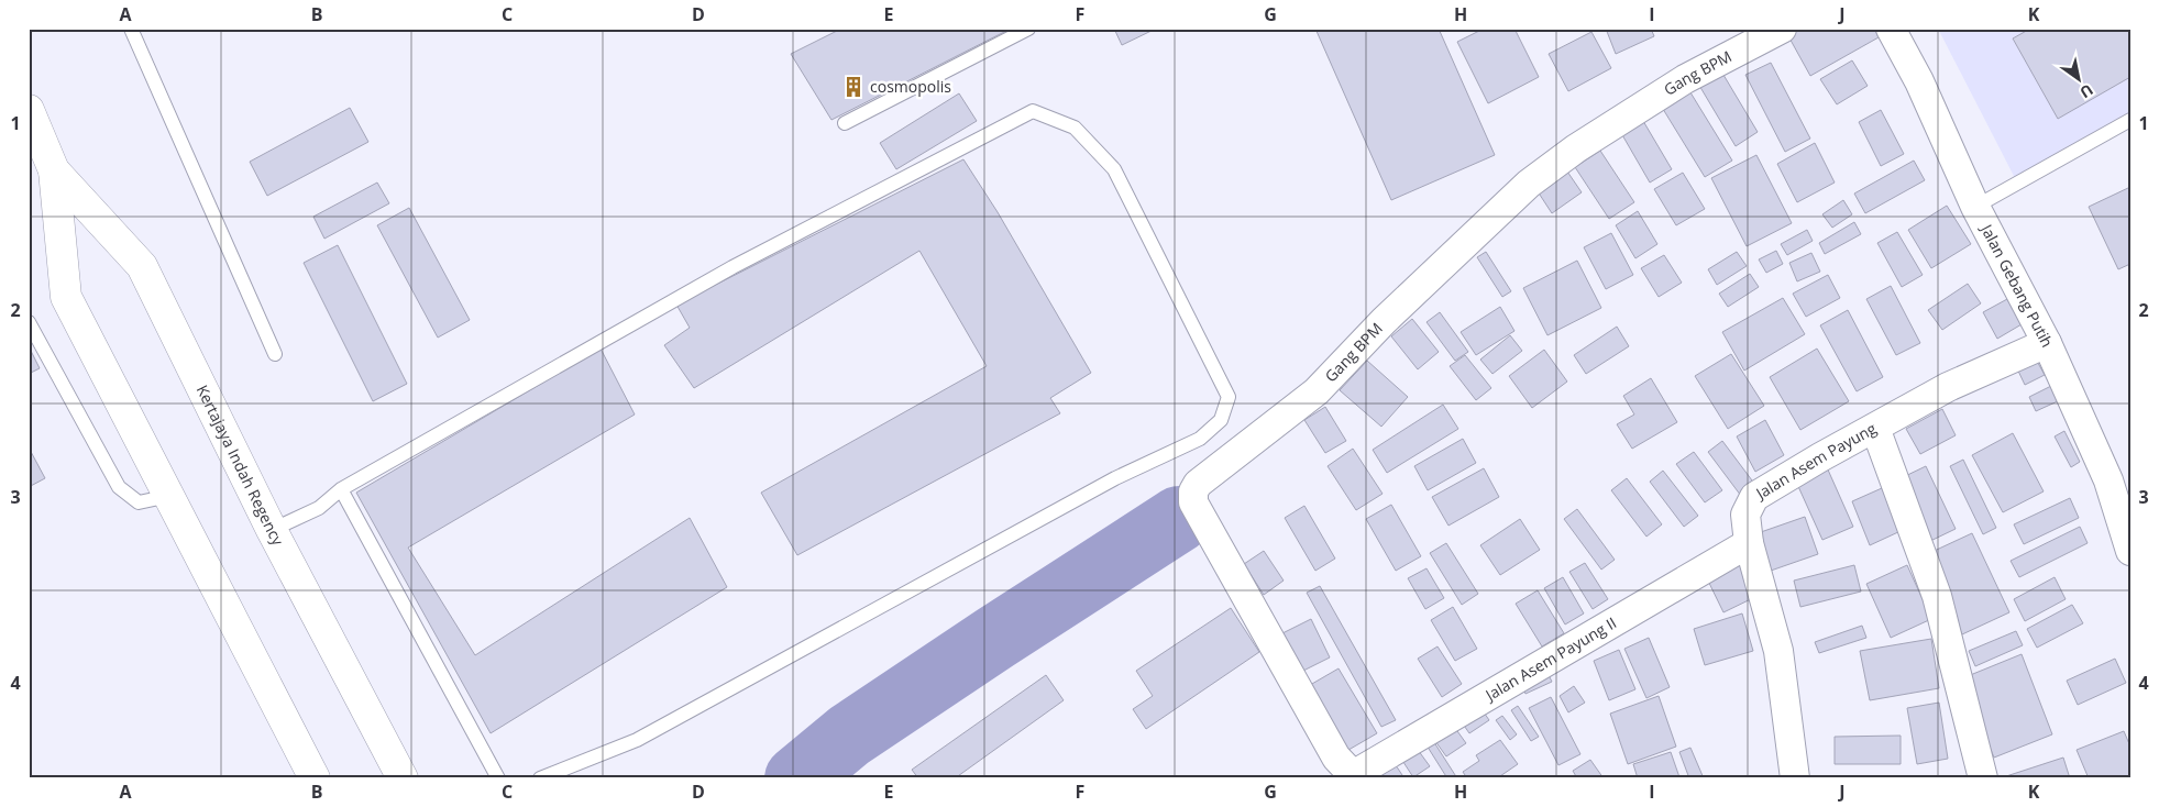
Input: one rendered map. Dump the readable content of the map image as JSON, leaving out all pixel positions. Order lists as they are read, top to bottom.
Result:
{
  "streets": {
    "street": [
      "Gang BPM",
      "Jalan Gebang Putih",
      "Jalan Asem Payung",
      "Kertajaya Indah Regency",
      "Jalan Asem Payung II"
    ]
  },
  "crossings": [
    ["Gang BPM", "Jalan Asem Payung II"],
    ["Jalan Gebang Putih", "Jalan Asem Payung"],
    ["Jalan Asem Payung", "Jalan Asem Payung II"]
  ],
  "places": {
    "building": ["cosmopolis"]
  },
  "north": "bottom right",
  "grid": {
    "columns": [
      "A",
      "B",
      "C",
      "D",
      "E",
      "F",
      "G",
      "H",
      "I",
      "J",
      "K"
    ],
    "rows": [
      "1",
      "2",
      "3",
      "4"
    ]
  }
}
